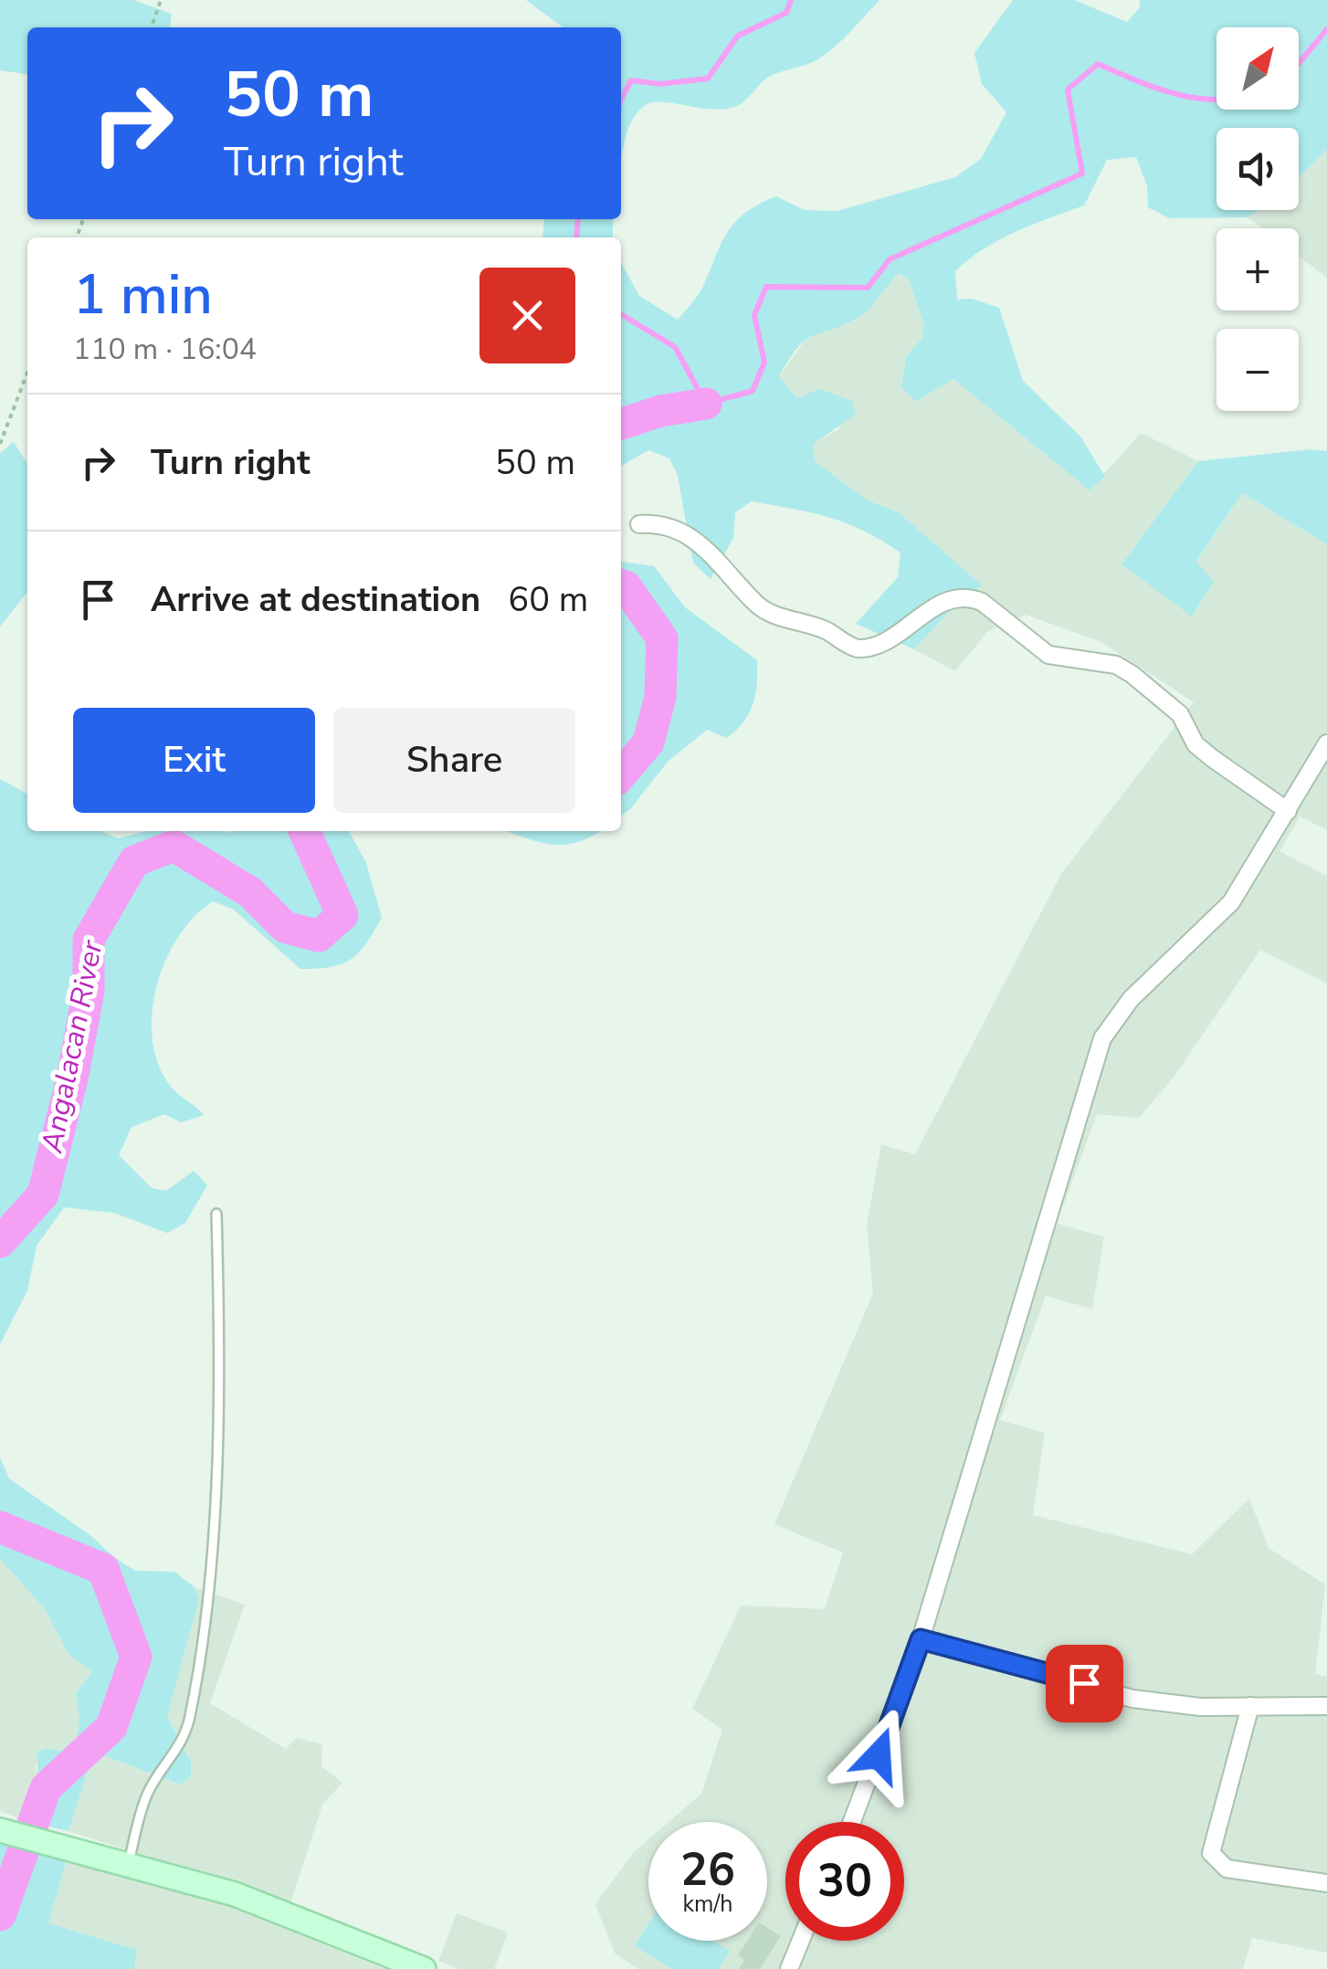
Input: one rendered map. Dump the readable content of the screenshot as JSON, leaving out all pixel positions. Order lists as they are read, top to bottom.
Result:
{
  "water": ["Angalacan River"],
  "north": "top right",
  "page": {
    "map_buttons": ["+", "−"],
    "turn": ["50 m", "Turn right"],
    "heading": ["1 min", "110 m · 16:04"],
    "list": [
      {
        "name": "Turn right",
        "value": "50 m"
      },
      {
        "name": "Arrive at destination",
        "value": "60 m"
      }
    ],
    "buttons": ["Exit", "Share"],
    "speed": "26 km/h",
    "limit": "30"
  }
}
